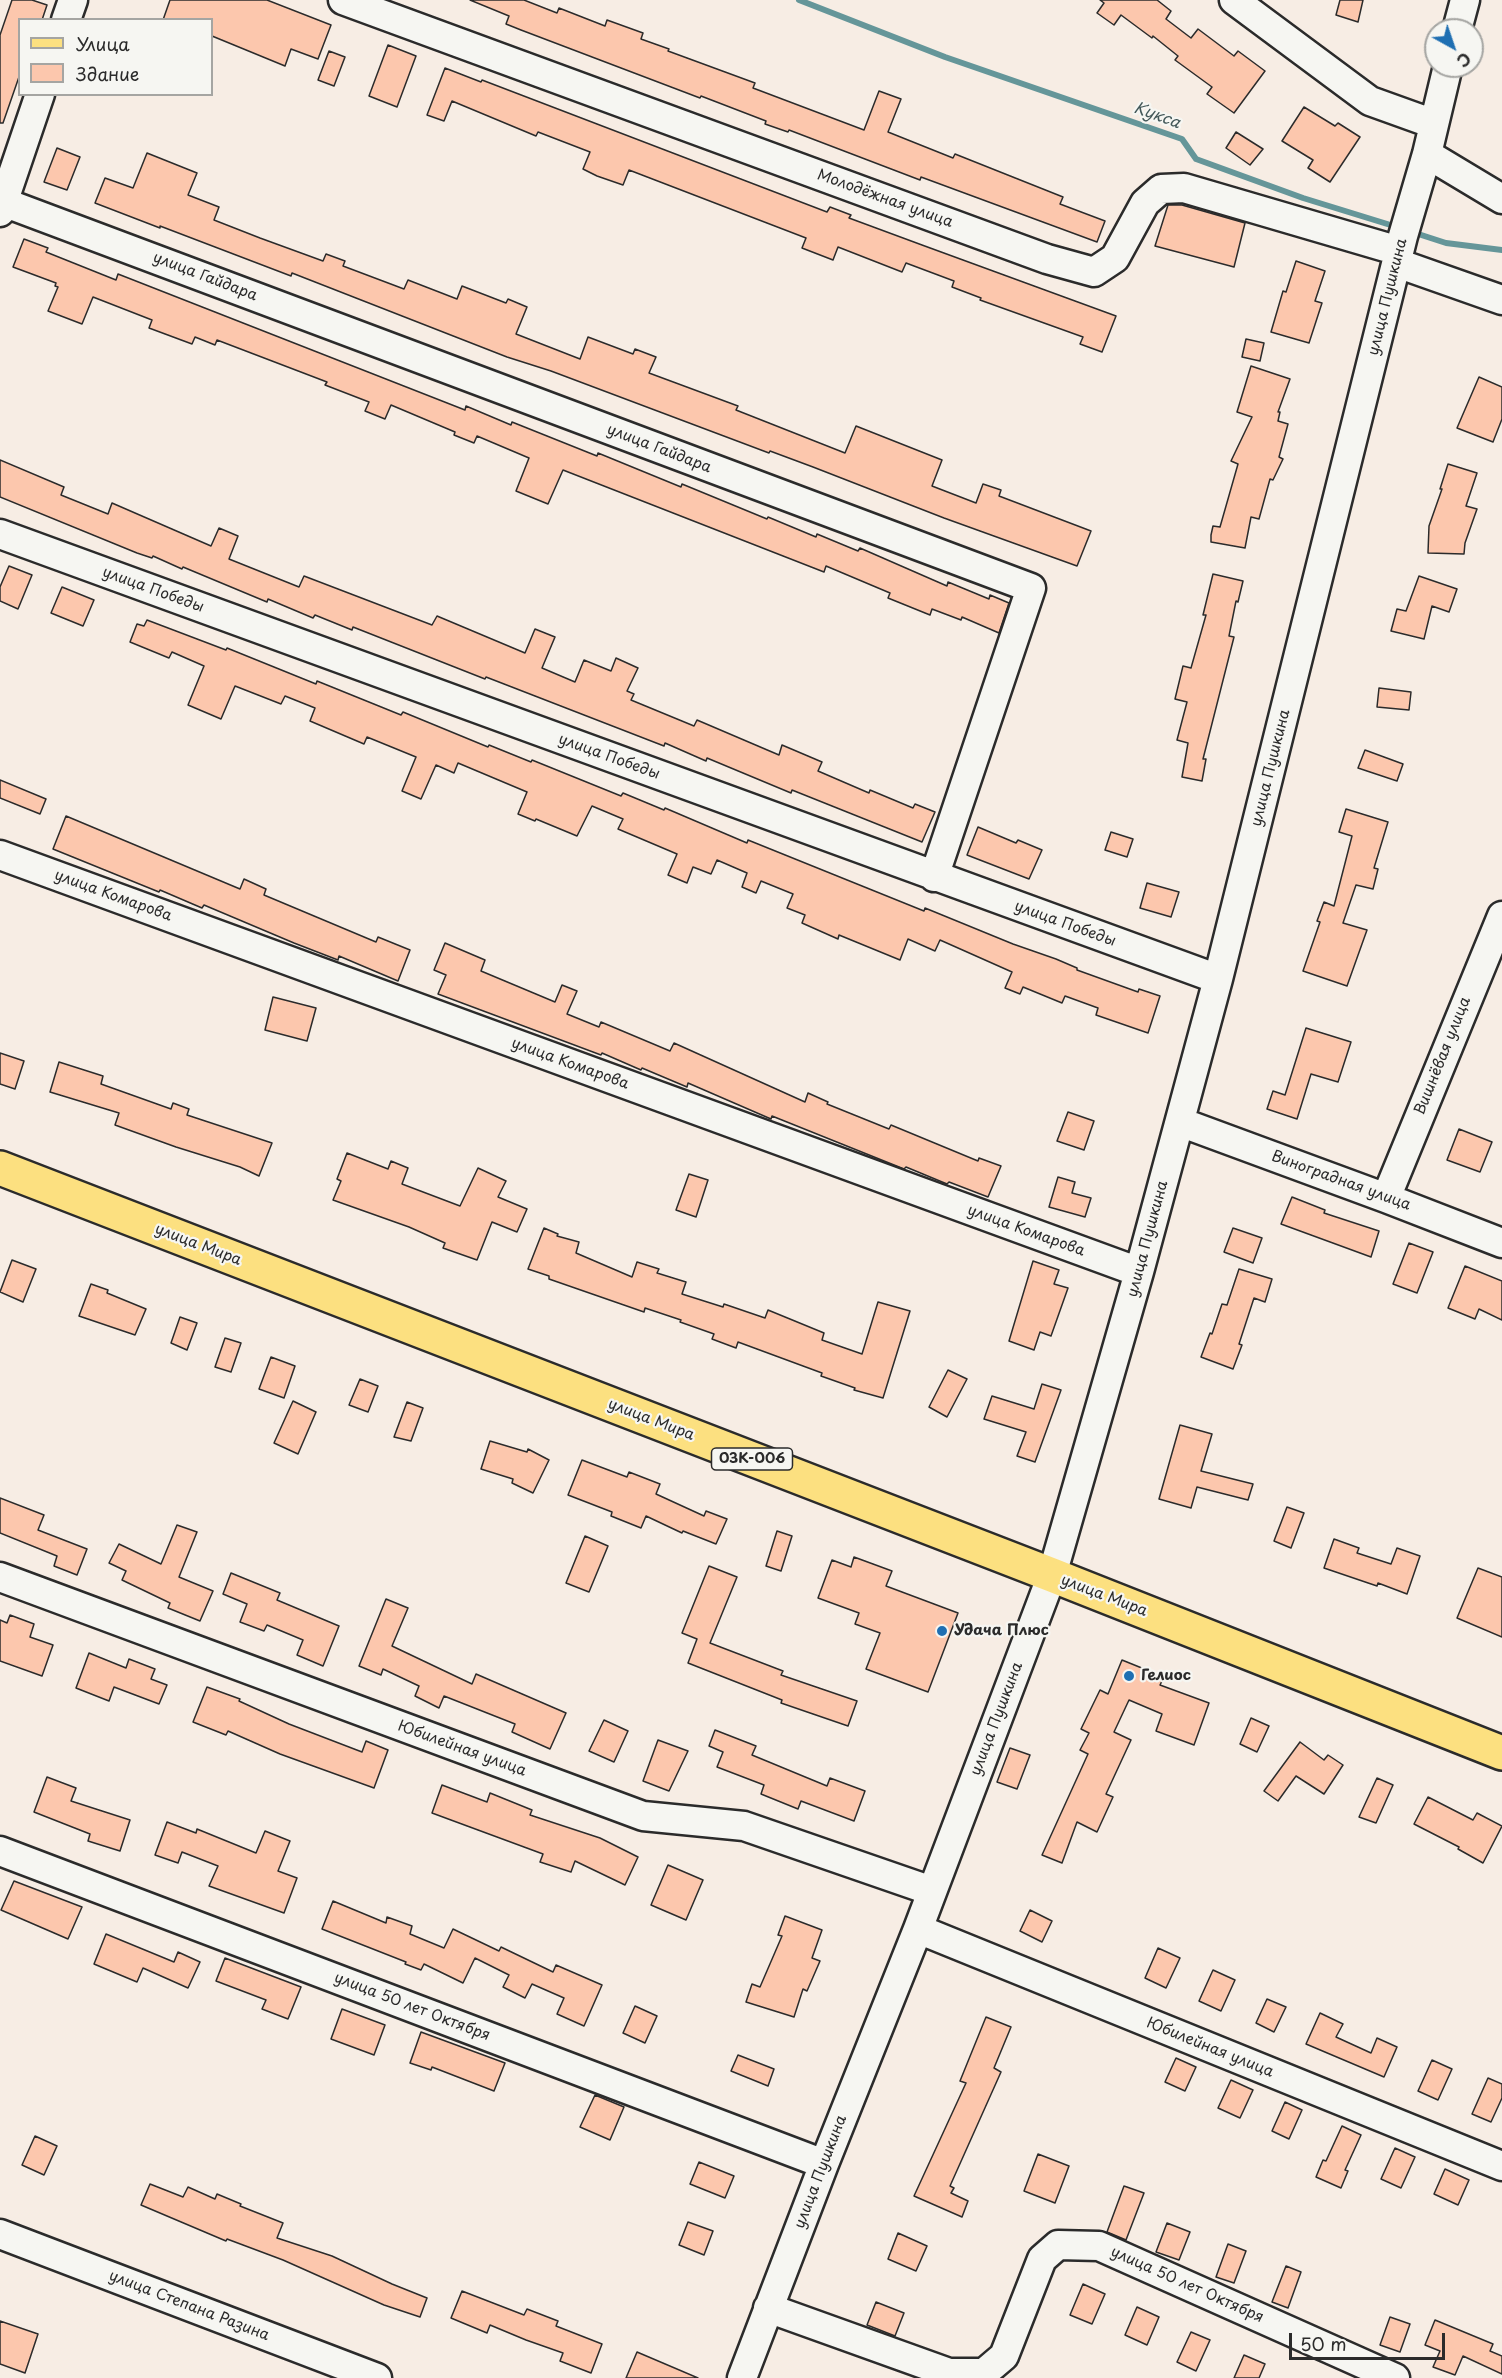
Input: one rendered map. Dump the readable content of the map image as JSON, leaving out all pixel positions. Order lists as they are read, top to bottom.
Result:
{
  "streets": {
    "main road": ["улица Мира", "03К-006"],
    "street": [
      "Молодёжная улица",
      "улица Гайдара",
      "улица Пушкина",
      "улица Победы",
      "улица Комарова",
      "Вишнёвая улица",
      "Виноградная улица",
      "Юбилейная улица",
      "улица 50 лет Октября",
      "улица Степана Разина"
    ]
  },
  "crossings": [
    ["Молодёжная улица", "улица Пушкина"],
    ["улица Гайдара", "улица Победы"],
    ["улица Пушкина", "улица Победы"],
    ["улица Пушкина", "улица Комарова"],
    ["улица Пушкина", "Виноградная улица"],
    ["улица Пушкина", "улица Мира"],
    ["улица Пушкина", "Юбилейная улица"],
    ["улица Пушкина", "улица 50 лет Октября"],
    ["Вишнёвая улица", "Виноградная улица"]
  ],
  "water": ["Кукса"],
  "places": ["Удача Плюс", "Гелиос"],
  "legend": ["Улица", "Здание"],
  "scale_bar": "50 m",
  "north": "bottom right"
}
